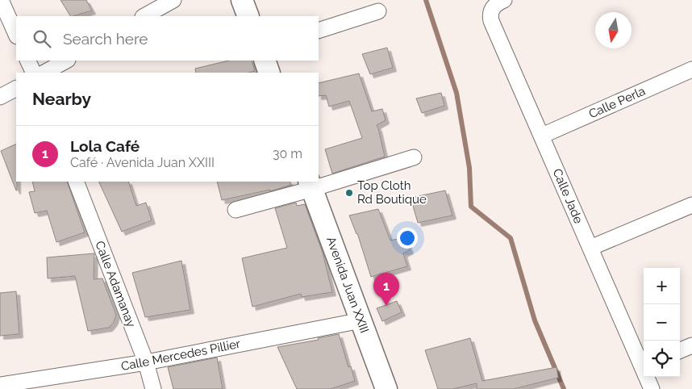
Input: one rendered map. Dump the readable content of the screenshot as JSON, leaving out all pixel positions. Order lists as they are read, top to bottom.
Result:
{
  "streets": {
    "main road": ["Avenida Juan XXIII"],
    "street": [
      "Calle Perla",
      "Calle Jade",
      "Calle Adamanay",
      "Calle Mercedes Pillier"
    ]
  },
  "crossings": [
    ["Calle Perla", "Calle Jade"],
    ["Calle Adamanay", "Calle Mercedes Pillier"],
    ["Avenida Juan XXIII", "Calle Mercedes Pillier"]
  ],
  "places": ["Top Cloth Rd Boutique"],
  "north": "bottom",
  "page": {
    "search": "Search here",
    "heading": "Nearby",
    "list": [
      {
        "mark": "1",
        "name": "Lola Café",
        "note": "Café · Avenida Juan XXIII",
        "value": "30 m"
      }
    ],
    "map_buttons": ["+", "−"],
    "pins": "1"
  }
}
